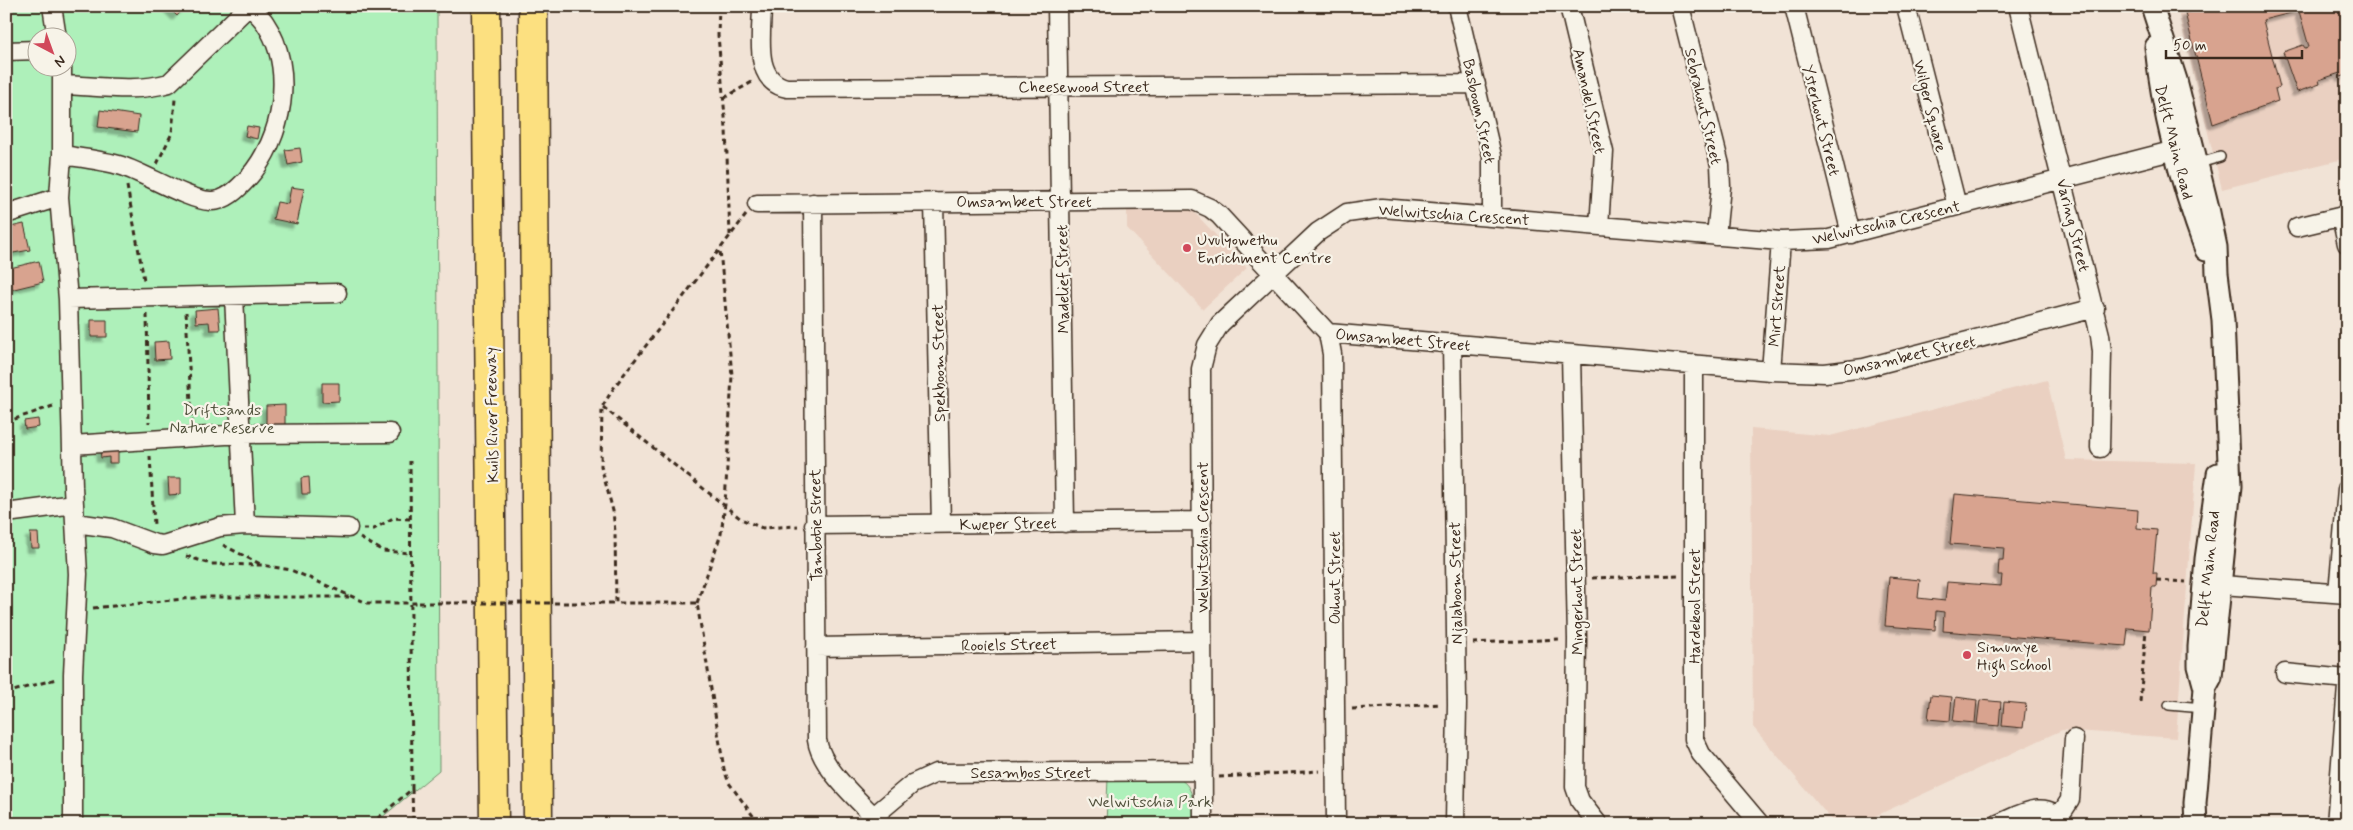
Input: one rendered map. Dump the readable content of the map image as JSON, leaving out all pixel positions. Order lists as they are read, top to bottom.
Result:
{
  "streets": {
    "highway": ["Kuils River Freeway"],
    "street": [
      "Cheesewood Street",
      "Amandel Street",
      "Sebrahout Street",
      "Wilger Square",
      "Basboom Street",
      "Ysterhout Street",
      "Delft Main Road",
      "Omsambeet Street",
      "Welwitschia Crescent",
      "Varing Street",
      "Madelief Street",
      "Mirt Street",
      "Spekboom Street",
      "Kweper Street",
      "Tambotie Street",
      "Ouhout Street",
      "Njalaboom Street",
      "Mingerhout Street",
      "Hardekool Street",
      "Rooiels Street",
      "Sesambos Street"
    ]
  },
  "crossings": [
    ["Cheesewood Street", "Basboom Street"],
    ["Cheesewood Street", "Madelief Street"],
    ["Amandel Street", "Welwitschia Crescent"],
    ["Sebrahout Street", "Welwitschia Crescent"],
    ["Wilger Square", "Welwitschia Crescent"],
    ["Basboom Street", "Welwitschia Crescent"],
    ["Ysterhout Street", "Welwitschia Crescent"],
    ["Delft Main Road", "Welwitschia Crescent"],
    ["Omsambeet Street", "Welwitschia Crescent"],
    ["Omsambeet Street", "Varing Street"],
    ["Omsambeet Street", "Madelief Street"],
    ["Omsambeet Street", "Mirt Street"],
    ["Omsambeet Street", "Spekboom Street"],
    ["Omsambeet Street", "Tambotie Street"],
    ["Omsambeet Street", "Ouhout Street"],
    ["Omsambeet Street", "Njalaboom Street"],
    ["Omsambeet Street", "Mingerhout Street"],
    ["Omsambeet Street", "Hardekool Street"],
    ["Welwitschia Crescent", "Varing Street"],
    ["Welwitschia Crescent", "Mirt Street"],
    ["Welwitschia Crescent", "Kweper Street"],
    ["Welwitschia Crescent", "Rooiels Street"],
    ["Welwitschia Crescent", "Sesambos Street"],
    ["Madelief Street", "Kweper Street"],
    ["Spekboom Street", "Kweper Street"],
    ["Kweper Street", "Tambotie Street"],
    ["Tambotie Street", "Rooiels Street"],
    ["Tambotie Street", "Sesambos Street"]
  ],
  "parks": ["Driftsands Nature Reserve", "Welwitschia Park"],
  "places": ["Uvulyowethu Enrichment Centre", "Simunye High School"],
  "scale_bar": "50 m",
  "north": "bottom right"
}
